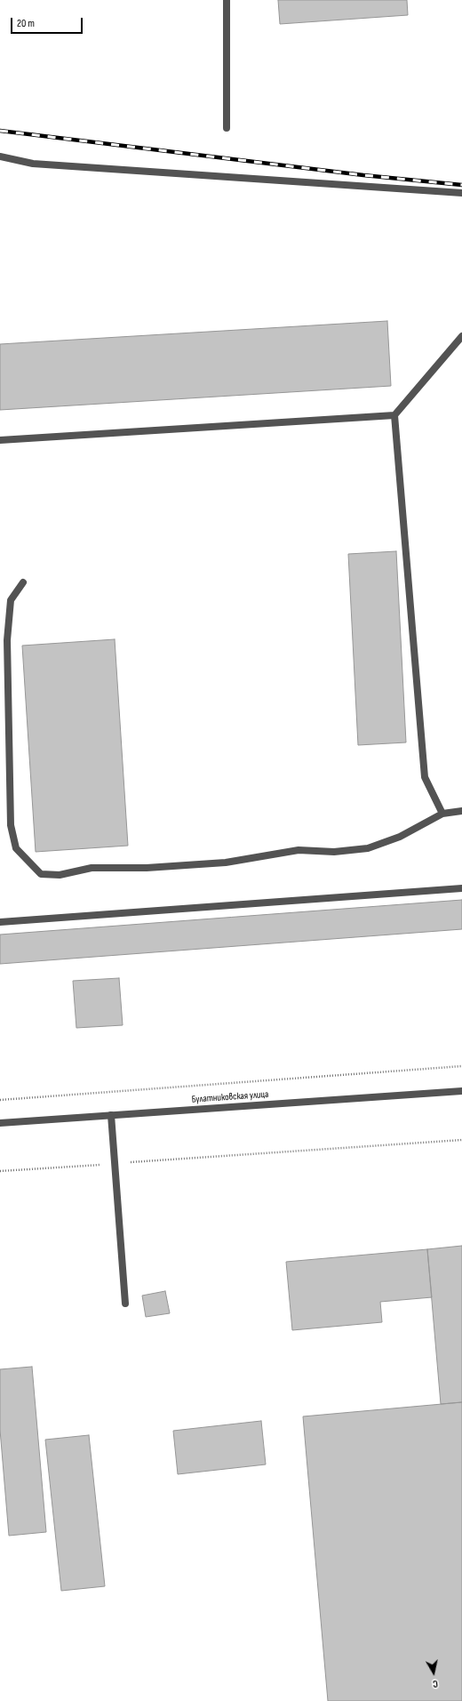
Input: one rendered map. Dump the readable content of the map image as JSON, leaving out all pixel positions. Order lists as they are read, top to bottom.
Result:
{
  "streets": {
    "street": ["Булатниковская улица"]
  },
  "scale_bar": "20 m",
  "north": "bottom"
}
